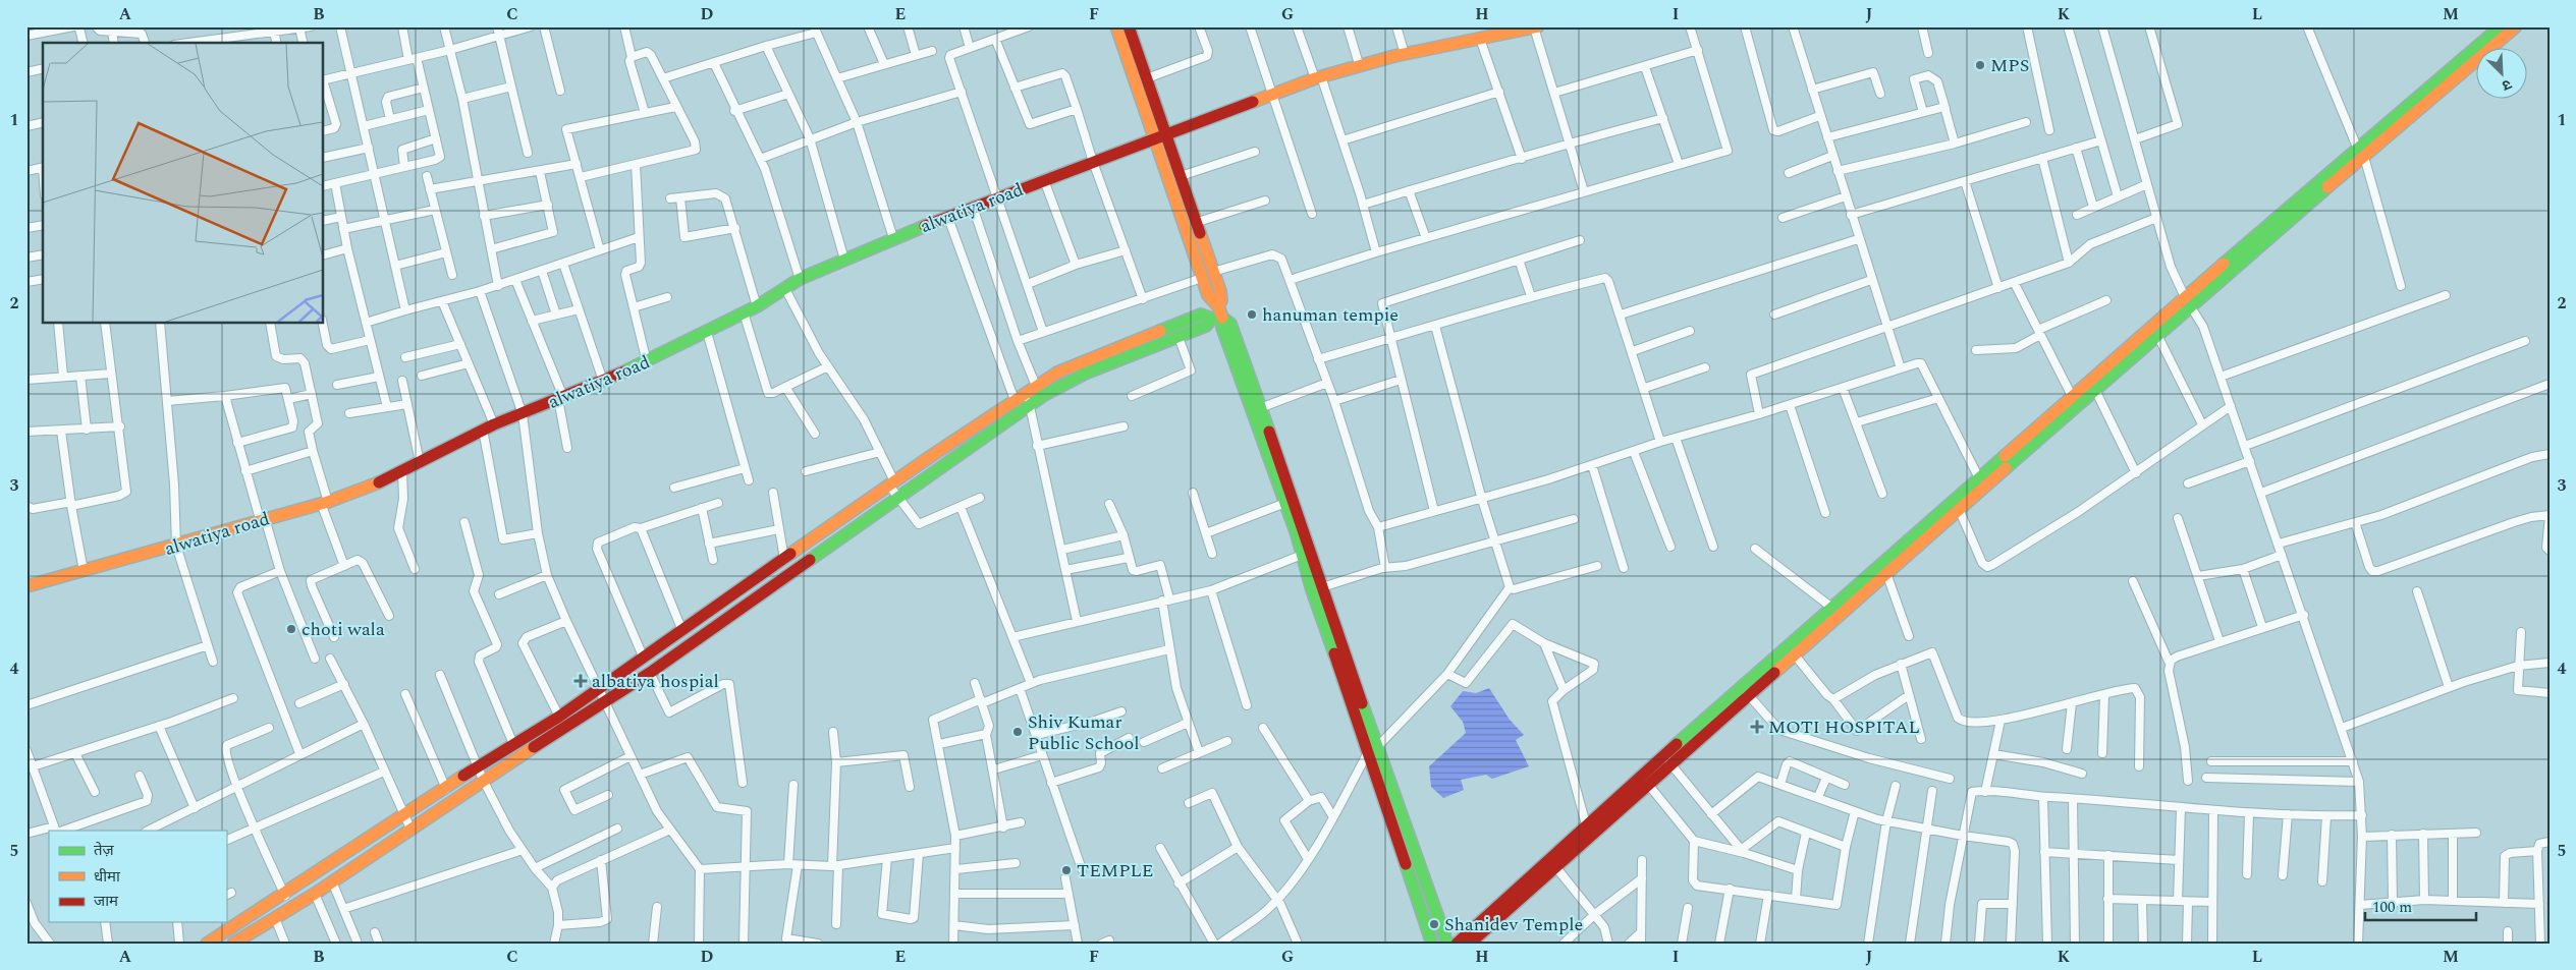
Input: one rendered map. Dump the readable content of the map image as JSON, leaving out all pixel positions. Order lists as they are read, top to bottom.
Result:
{
  "streets": {
    "main road": ["alwatiya road"]
  },
  "places": {
    "other": [
      "MPS",
      "hanuman tempie",
      "choti wala",
      "Shiv Kumar Public School",
      "TEMPLE",
      "Shanidev Temple"
    ],
    "health": ["albatiya hospial", "MOTI HOSPITAL"]
  },
  "legend": ["तेज़", "धीमा", "जाम"],
  "scale_bar": "100 m",
  "north": "bottom right",
  "grid": {
    "columns": [
      "A",
      "B",
      "C",
      "D",
      "E",
      "F",
      "G",
      "H",
      "I",
      "J",
      "K",
      "L",
      "M"
    ],
    "rows": [
      "1",
      "2",
      "3",
      "4",
      "5"
    ]
  }
}
